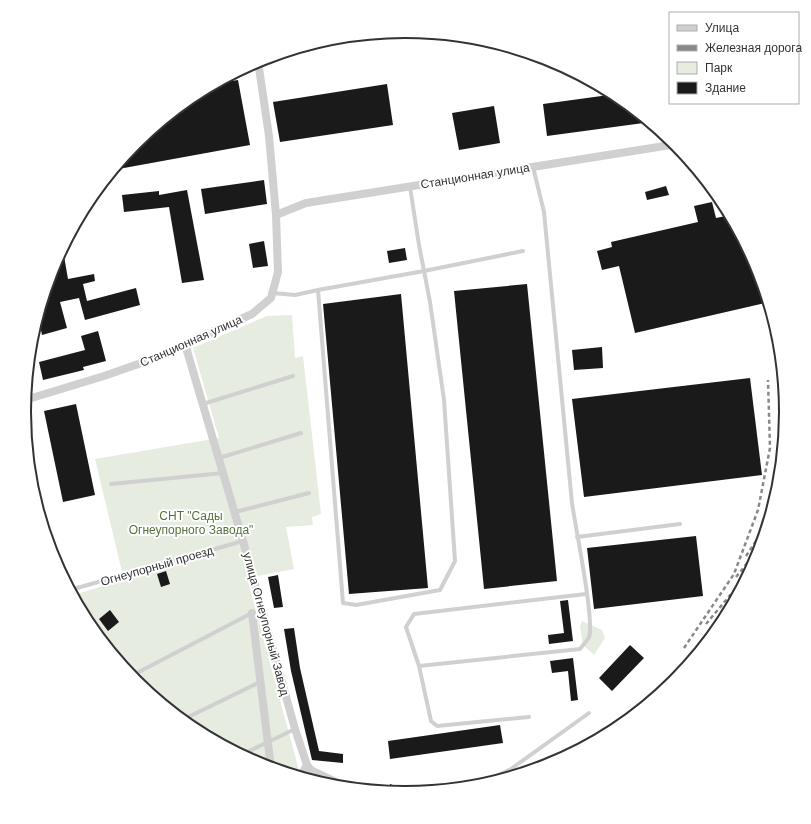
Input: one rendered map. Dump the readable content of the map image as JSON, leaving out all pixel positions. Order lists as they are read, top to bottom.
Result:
{
  "streets": {
    "street": ["Станционная улица", "улица Огнеупорный Завод"],
    "lane": ["Огнеупорный проезд"]
  },
  "crossings": [
    ["Станционная улица", "улица Огнеупорный Завод"],
    ["Огнеупорный проезд", "улица Огнеупорный Завод"]
  ],
  "parks": ["СНТ \"Сады Огнеупорного Завода\""],
  "legend": [
    "Улица",
    "Железная дорога",
    "Парк",
    "Здание"
  ]
}
